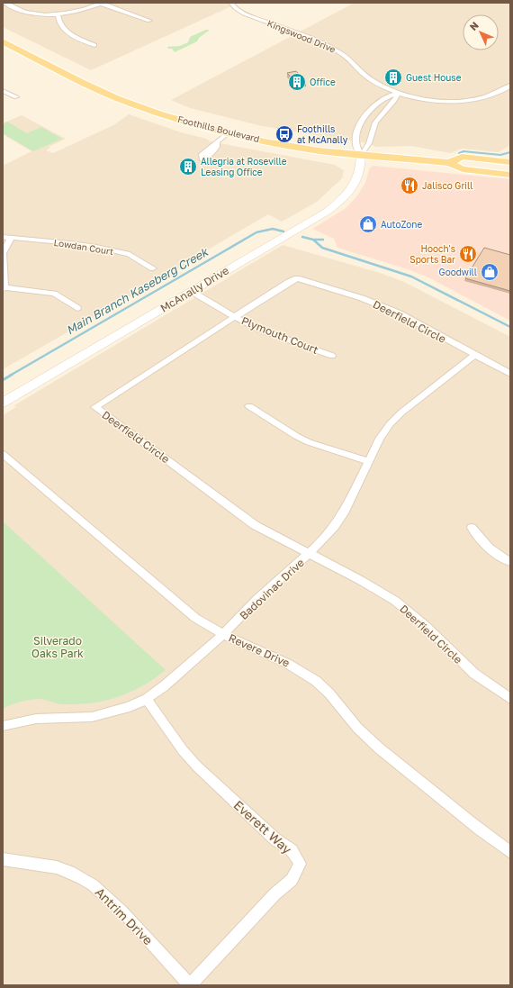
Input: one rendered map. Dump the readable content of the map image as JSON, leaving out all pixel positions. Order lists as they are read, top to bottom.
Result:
{
  "streets": {
    "main road": ["Foothills Boulevard"],
    "street": [
      "Kingswood Drive",
      "Lowdan Court",
      "McAnally Drive",
      "Deerfield Circle",
      "Plymouth Court",
      "Badovinac Drive",
      "Revere Drive",
      "Everett Way",
      "Antrim Drive"
    ]
  },
  "crossings": [
    ["Kingswood Drive", "McAnally Drive"],
    ["Foothills Boulevard", "McAnally Drive"],
    ["McAnally Drive", "Plymouth Court"],
    ["Deerfield Circle", "Plymouth Court"],
    ["Deerfield Circle", "Badovinac Drive"],
    ["Badovinac Drive", "Revere Drive"],
    ["Badovinac Drive", "Everett Way"],
    ["Everett Way", "Antrim Drive"]
  ],
  "water": ["Main Branch Kaseberg Creek"],
  "parks": ["Silverado Oaks Park"],
  "places": {
    "building": ["Guest House", "Office", "Allegria at Roseville Leasing Office"],
    "bus stop": ["Foothills at McAnally"],
    "restaurant": ["Jalisco Grill", "Hooch's Sports Bar"],
    "shop": ["AutoZone", "Goodwill"]
  },
  "north": "top left"
}
